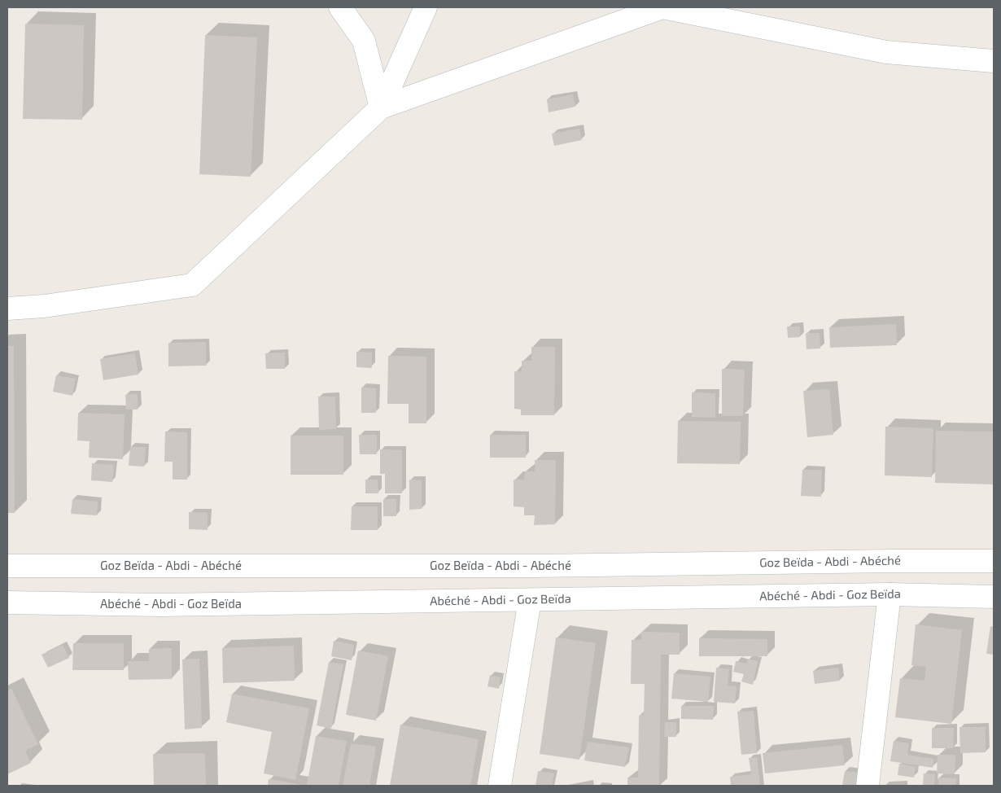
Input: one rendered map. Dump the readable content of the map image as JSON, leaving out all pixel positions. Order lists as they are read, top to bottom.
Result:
{
  "streets": {
    "main road": ["Goz Beïda - Abdi - Abéché", "Abéché - Abdi - Goz Beïda"]
  }
}
